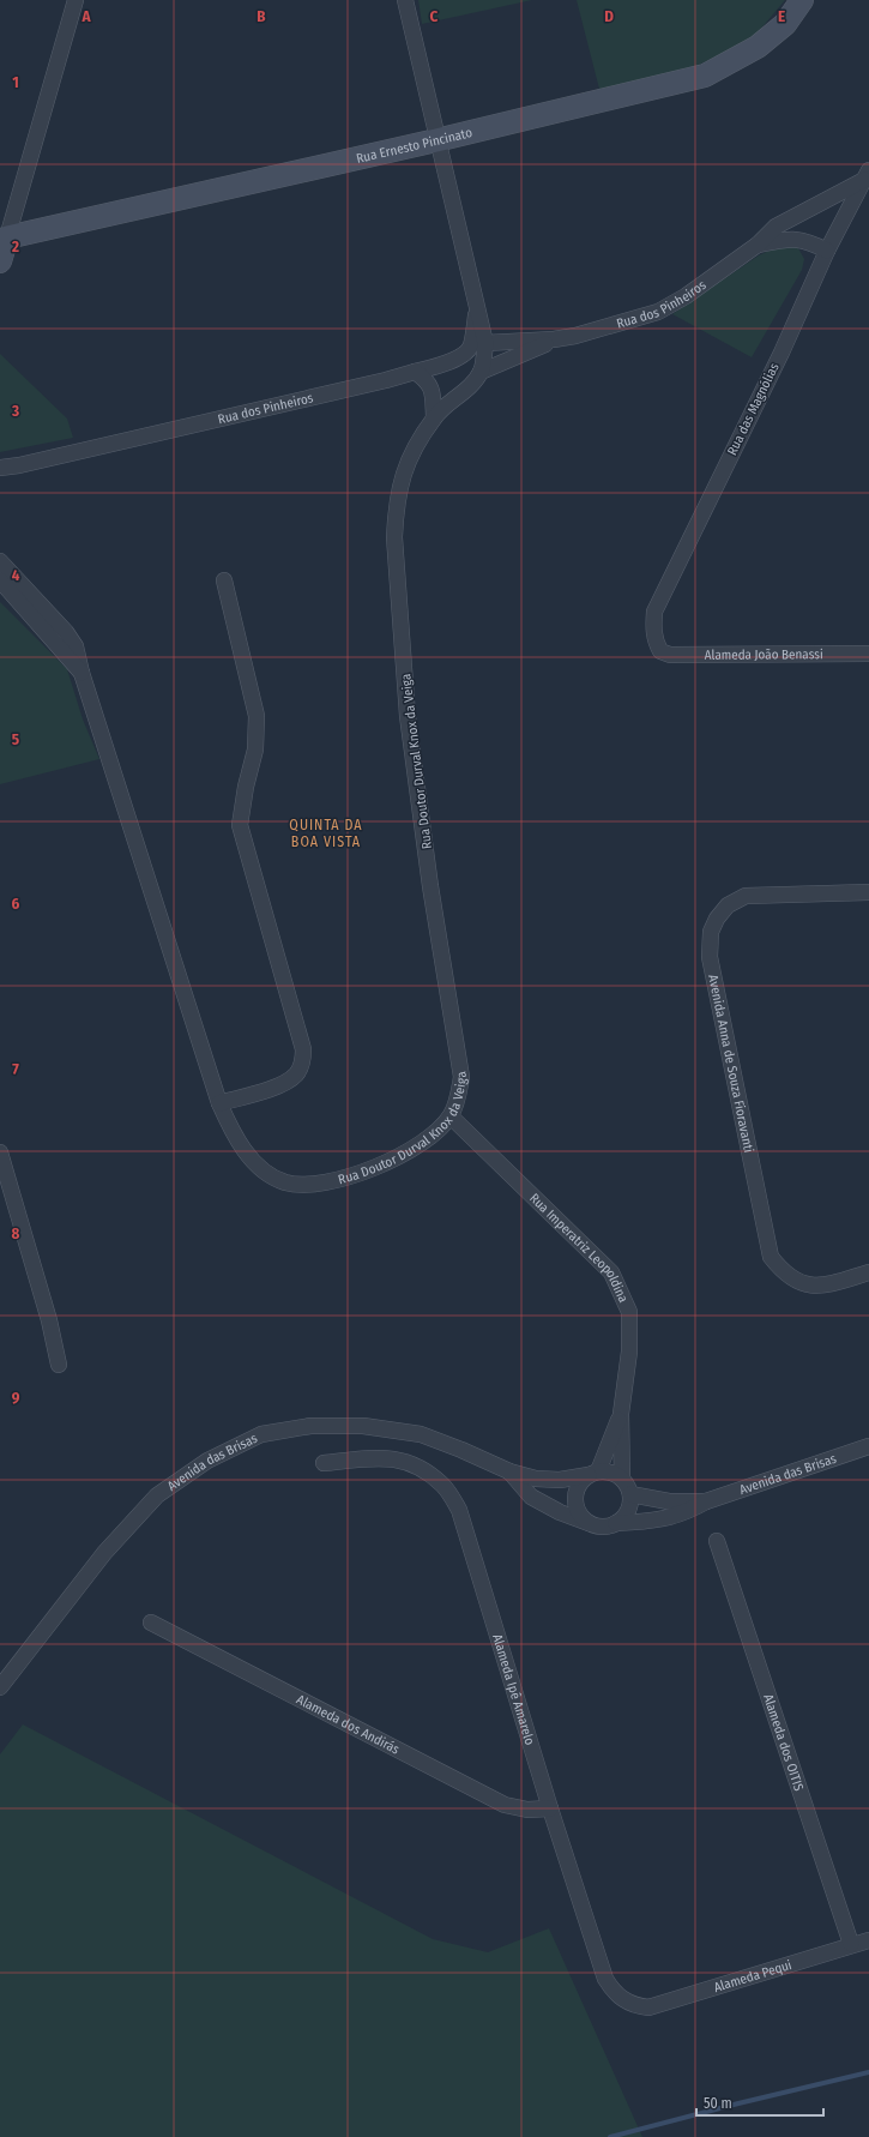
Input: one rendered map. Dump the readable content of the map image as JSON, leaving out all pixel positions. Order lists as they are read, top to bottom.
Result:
{
  "streets": {
    "street": [
      "Rua Ernesto Pincinato",
      "Rua dos Pinheiros",
      "Rua das Magnólias",
      "Alameda João Benassi",
      "Rua Doutor Durval Knox da Veiga",
      "Avenida Anna de Souza Fioravanti",
      "Rua Imperatriz Leopoldina",
      "Avenida das Brisas",
      "Alameda Ipê Amarelo",
      "Alameda dos Andirás",
      "Alameda dos OITIS",
      "Alameda Pequi"
    ]
  },
  "crossings": [
    ["Rua dos Pinheiros", "Rua das Magnólias"],
    ["Rua dos Pinheiros", "Rua Doutor Durval Knox da Veiga"],
    ["Rua das Magnólias", "Alameda João Benassi"],
    ["Rua Doutor Durval Knox da Veiga", "Rua Imperatriz Leopoldina"],
    ["Rua Imperatriz Leopoldina", "Avenida das Brisas"],
    ["Alameda Ipê Amarelo", "Alameda dos Andirás"],
    ["Alameda Ipê Amarelo", "Alameda Pequi"],
    ["Alameda dos OITIS", "Alameda Pequi"]
  ],
  "districts": ["QUINTA DA BOA VISTA"],
  "scale_bar": "50 m",
  "grid": {
    "columns": [
      "A",
      "B",
      "C",
      "D",
      "E"
    ],
    "rows": [
      "1",
      "2",
      "3",
      "4",
      "5",
      "6",
      "7",
      "8",
      "9"
    ]
  }
}
